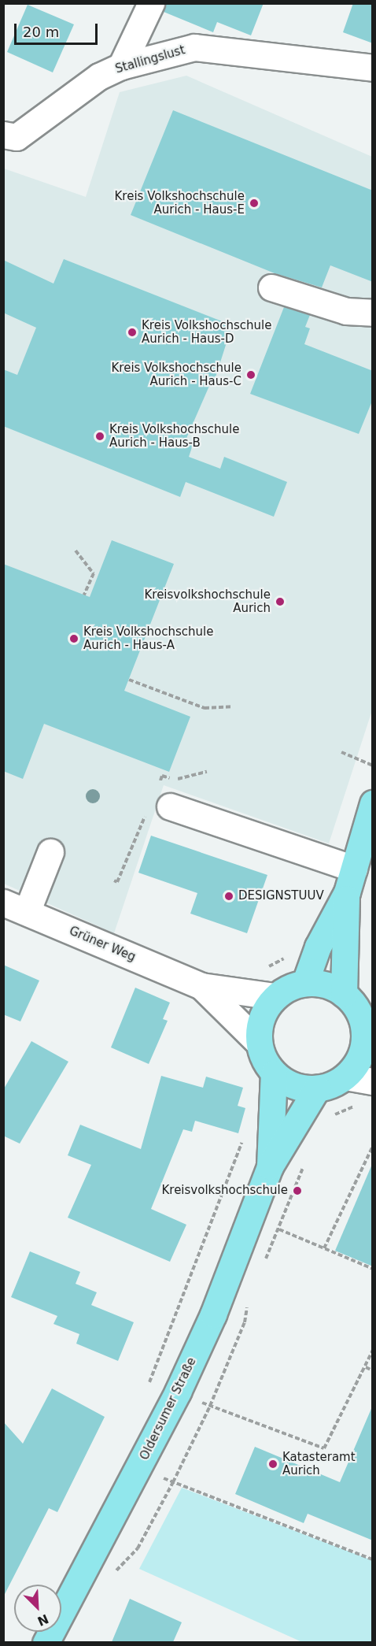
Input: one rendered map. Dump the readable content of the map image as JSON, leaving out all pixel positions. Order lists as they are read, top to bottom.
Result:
{
  "streets": {
    "main road": ["Oldersumer Straße"],
    "street": ["Stallingslust", "Grüner Weg"]
  },
  "crossings": [
    ["Grüner Weg", "Oldersumer Straße"]
  ],
  "places": [
    "Kreis Volkshochschule Aurich - Haus-E",
    "Kreis Volkshochschule Aurich - Haus-D",
    "Kreis Volkshochschule Aurich - Haus-C",
    "Kreis Volkshochschule Aurich - Haus-B",
    "Kreisvolkshochschule Aurich",
    "Kreis Volkshochschule Aurich - Haus-A",
    "DESIGNSTUUV",
    "Kreisvolkshochschule",
    "Katasteramt Aurich"
  ],
  "scale_bar": "20 m",
  "north": "bottom right"
}
